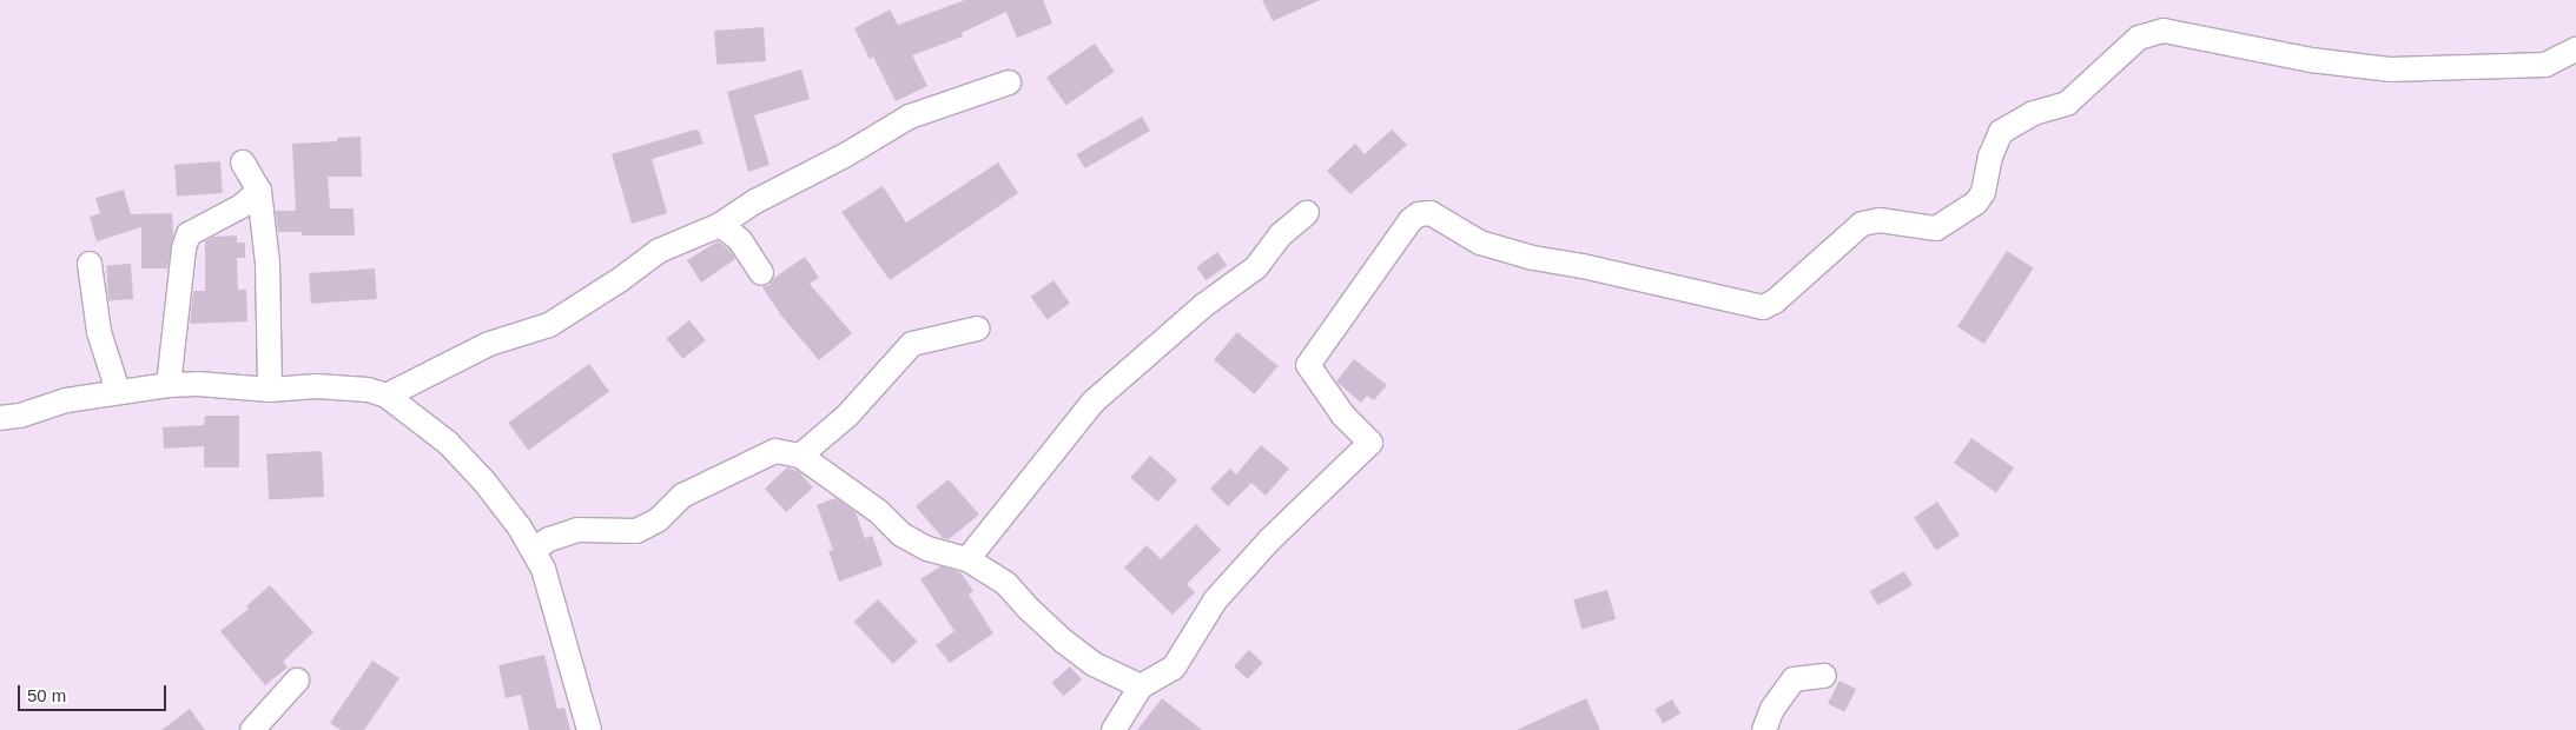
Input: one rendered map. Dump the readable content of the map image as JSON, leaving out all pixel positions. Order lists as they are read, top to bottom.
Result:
{
  "scale_bar": "50 m"
}
